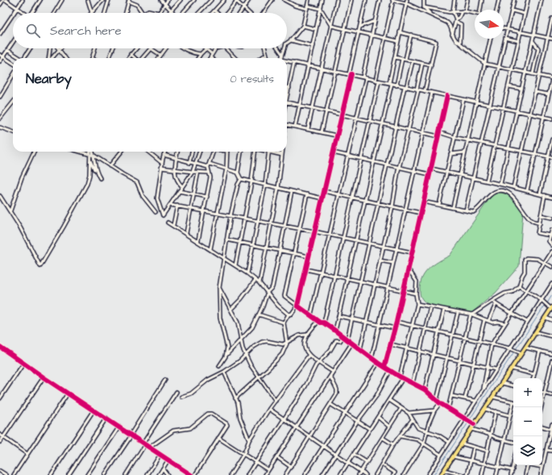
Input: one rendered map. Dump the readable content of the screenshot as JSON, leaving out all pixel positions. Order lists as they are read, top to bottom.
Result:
{
  "north": "right",
  "page": {
    "search": "Search here",
    "heading": ["Nearby", "0 results"],
    "map_buttons": ["+", "−"]
  }
}
